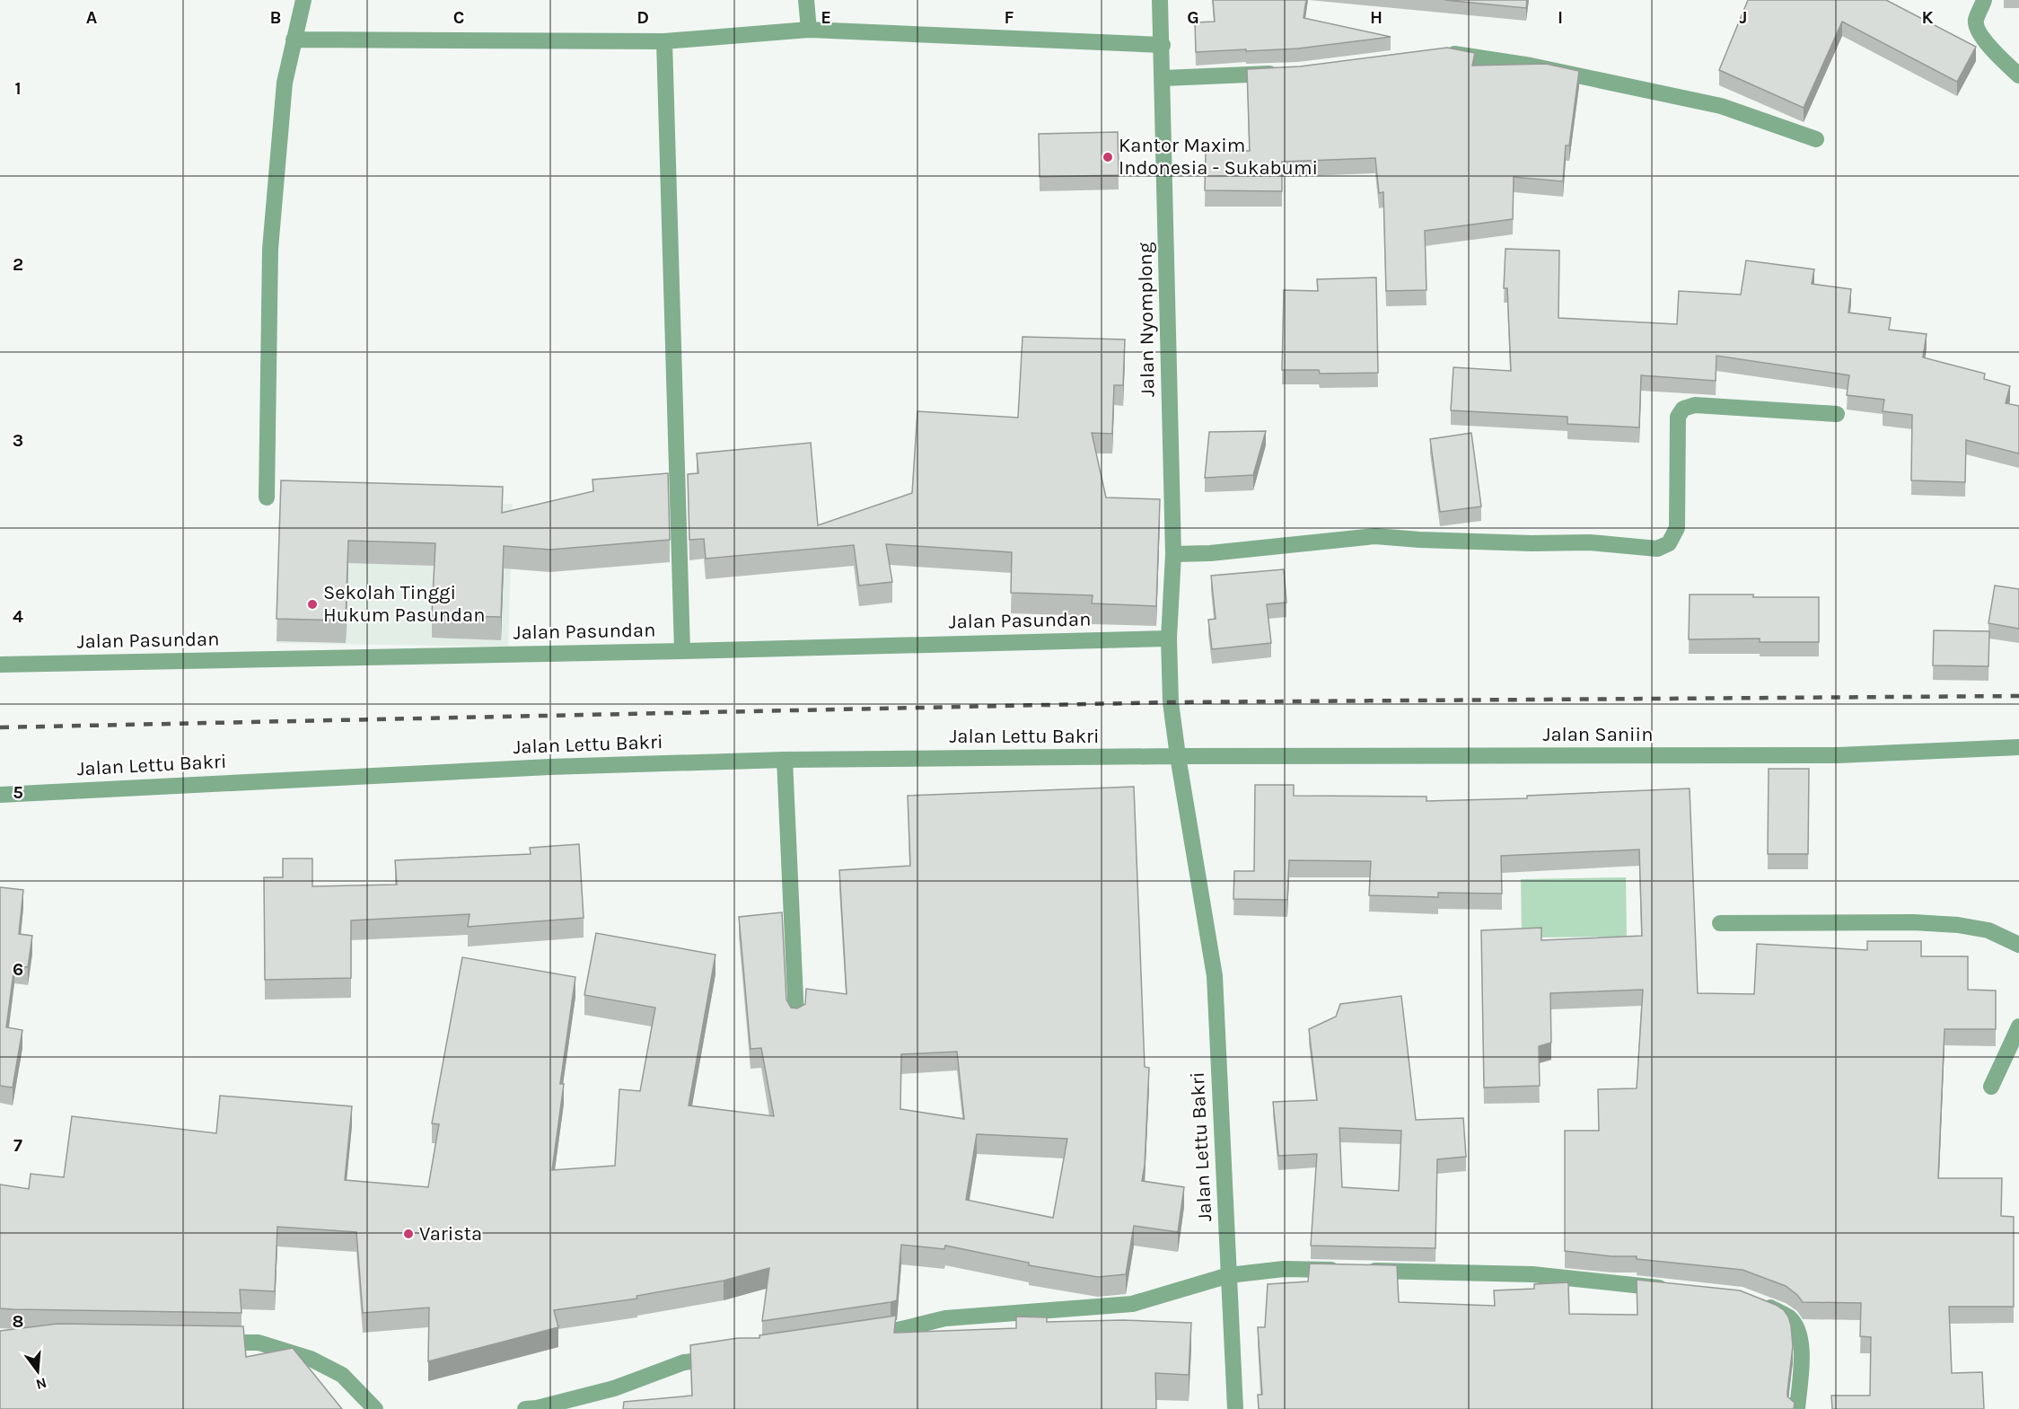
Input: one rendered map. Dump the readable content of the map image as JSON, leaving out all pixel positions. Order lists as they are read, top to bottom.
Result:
{
  "streets": {
    "street": [
      "Jalan Nyomplong",
      "Jalan Pasundan",
      "Jalan Saniin",
      "Jalan Lettu Bakri"
    ]
  },
  "crossings": [
    ["Jalan Nyomplong", "Jalan Pasundan"],
    ["Jalan Nyomplong", "Jalan Lettu Bakri"],
    ["Jalan Pasundan", "Jalan Lettu Bakri"],
    ["Jalan Saniin", "Jalan Lettu Bakri"]
  ],
  "places": ["Kantor Maxim Indonesia - Sukabumi", "Sekolah Tinggi Hukum Pasundan", "Varista"],
  "north": "bottom",
  "grid": {
    "columns": [
      "A",
      "B",
      "C",
      "D",
      "E",
      "F",
      "G",
      "H",
      "I",
      "J",
      "K"
    ],
    "rows": [
      "1",
      "2",
      "3",
      "4",
      "5",
      "6",
      "7",
      "8"
    ]
  }
}
